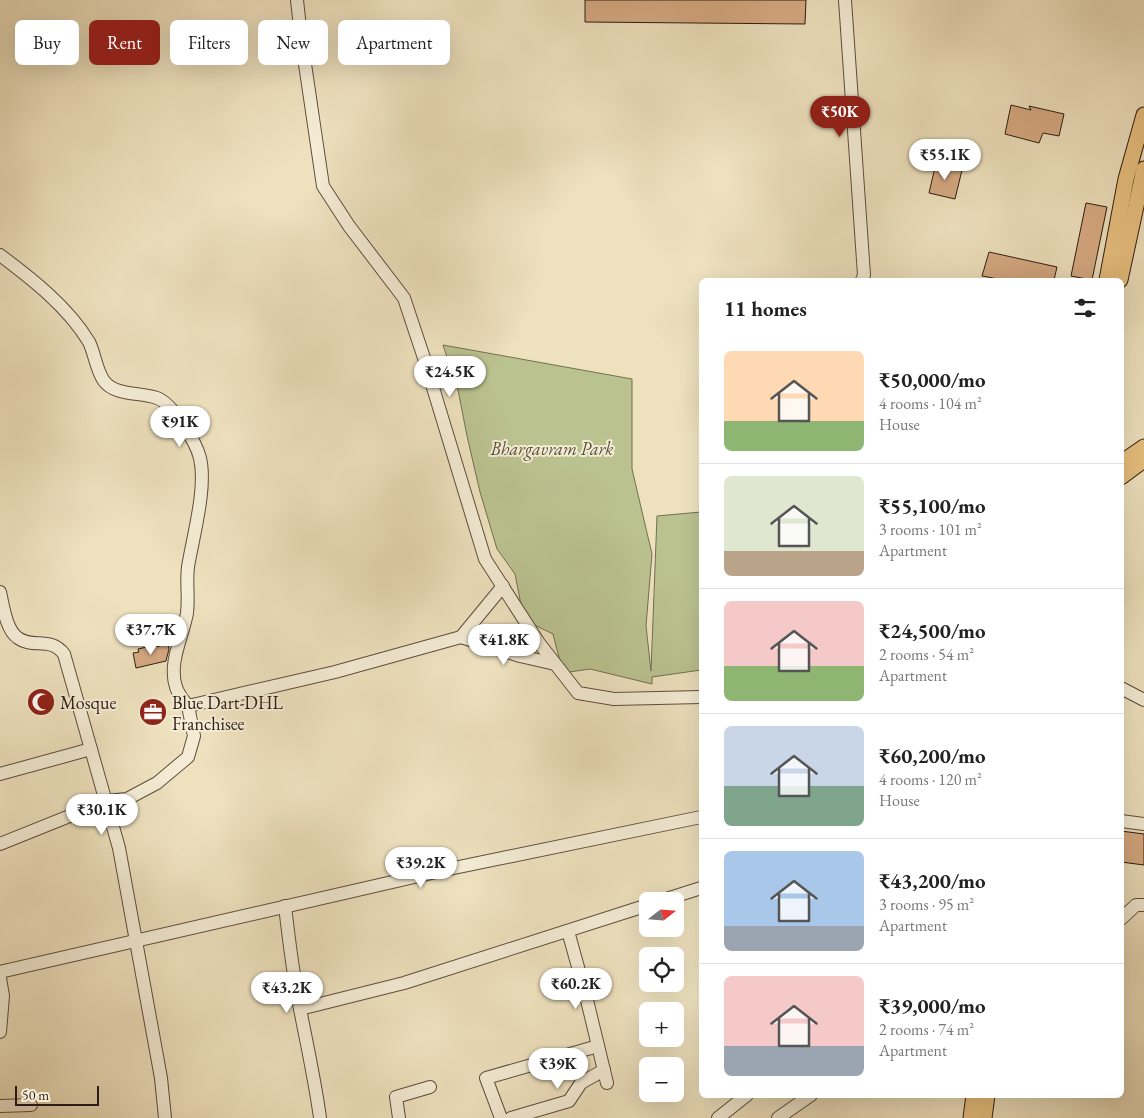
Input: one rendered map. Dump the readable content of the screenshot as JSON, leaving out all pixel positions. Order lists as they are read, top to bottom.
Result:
{
  "parks": ["Bhargavram Park"],
  "places": {
    "mosque": ["Mosque"],
    "office": ["Blue Dart-DHL Franchisee"]
  },
  "scale_bar": "50 m",
  "north": "right",
  "page": {
    "chip": [
      "Buy",
      "Rent",
      "Filters",
      "New",
      "Apartment"
    ],
    "price": [
      "₹50K",
      "₹55.1K",
      "₹24.5K",
      "₹91K",
      "₹37.7K",
      "₹41.8K",
      "₹30.1K",
      "₹39.2K",
      "₹60.2K",
      "₹43.2K",
      "₹39K"
    ],
    "heading": "11 homes",
    "list": [
      {
        "name": "₹50,000/mo",
        "note": "4 rooms · 104 m² · House"
      },
      {
        "name": "₹55,100/mo",
        "note": "3 rooms · 101 m² · Apartment"
      },
      {
        "name": "₹24,500/mo",
        "note": "2 rooms · 54 m² · Apartment"
      },
      {
        "name": "₹60,200/mo",
        "note": "4 rooms · 120 m² · House"
      },
      {
        "name": "₹43,200/mo",
        "note": "3 rooms · 95 m² · Apartment"
      },
      {
        "name": "₹39,000/mo",
        "note": "2 rooms · 74 m² · Apartment"
      }
    ],
    "map_buttons": ["+", "−"],
    "scale": "50 m"
  }
}
